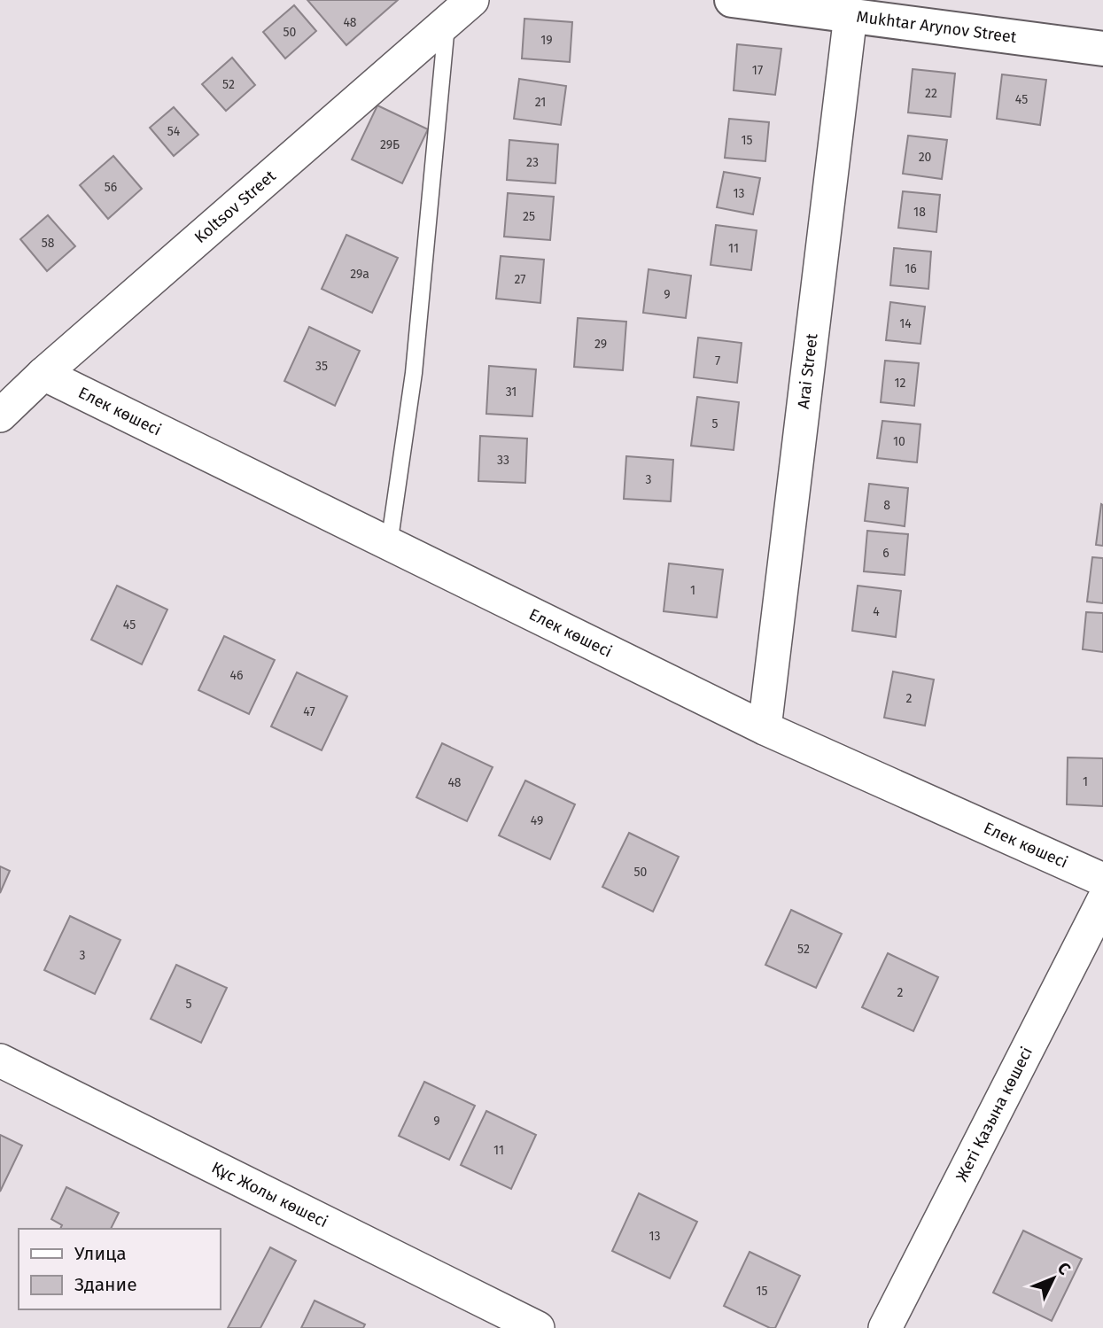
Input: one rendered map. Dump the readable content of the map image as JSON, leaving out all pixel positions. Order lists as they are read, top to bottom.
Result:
{
  "streets": {
    "street": [
      "Mukhtar Arynov Street",
      "Koltsov Street",
      "Arai Street",
      "Елек көшесі",
      "Жеті Қазына көшесі",
      "Құс Жолы көшесі"
    ]
  },
  "crossings": [
    ["Mukhtar Arynov Street", "Arai Street"],
    ["Koltsov Street", "Елек көшесі"],
    ["Arai Street", "Елек көшесі"]
  ],
  "house_numbers": [
    "48",
    "50",
    "19",
    "17",
    "52",
    "22",
    "45",
    "21",
    "54",
    "15",
    "29Б",
    "20",
    "23",
    "56",
    "13",
    "18",
    "25",
    "58",
    "11",
    "16",
    "29а",
    "27",
    "9",
    "14",
    "29",
    "7",
    "35",
    "12",
    "31",
    "5",
    "10",
    "33",
    "3",
    "8",
    "6",
    "1",
    "4",
    "45",
    "46",
    "2",
    "47",
    "1",
    "48",
    "49",
    "50",
    "52",
    "3",
    "2",
    "5",
    "9",
    "11",
    "13",
    "15"
  ],
  "legend": ["Улица", "Здание"],
  "north": "top right"
}
